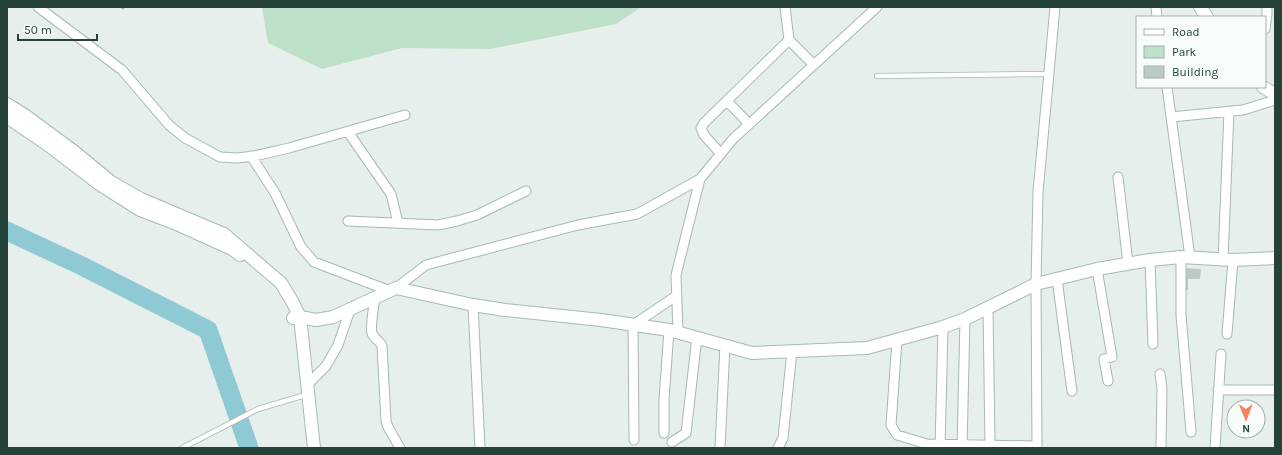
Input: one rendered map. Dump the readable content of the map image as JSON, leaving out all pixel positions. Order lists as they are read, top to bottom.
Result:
{
  "legend": ["Road", "Park", "Building"],
  "scale_bar": "50 m",
  "north": "bottom"
}
